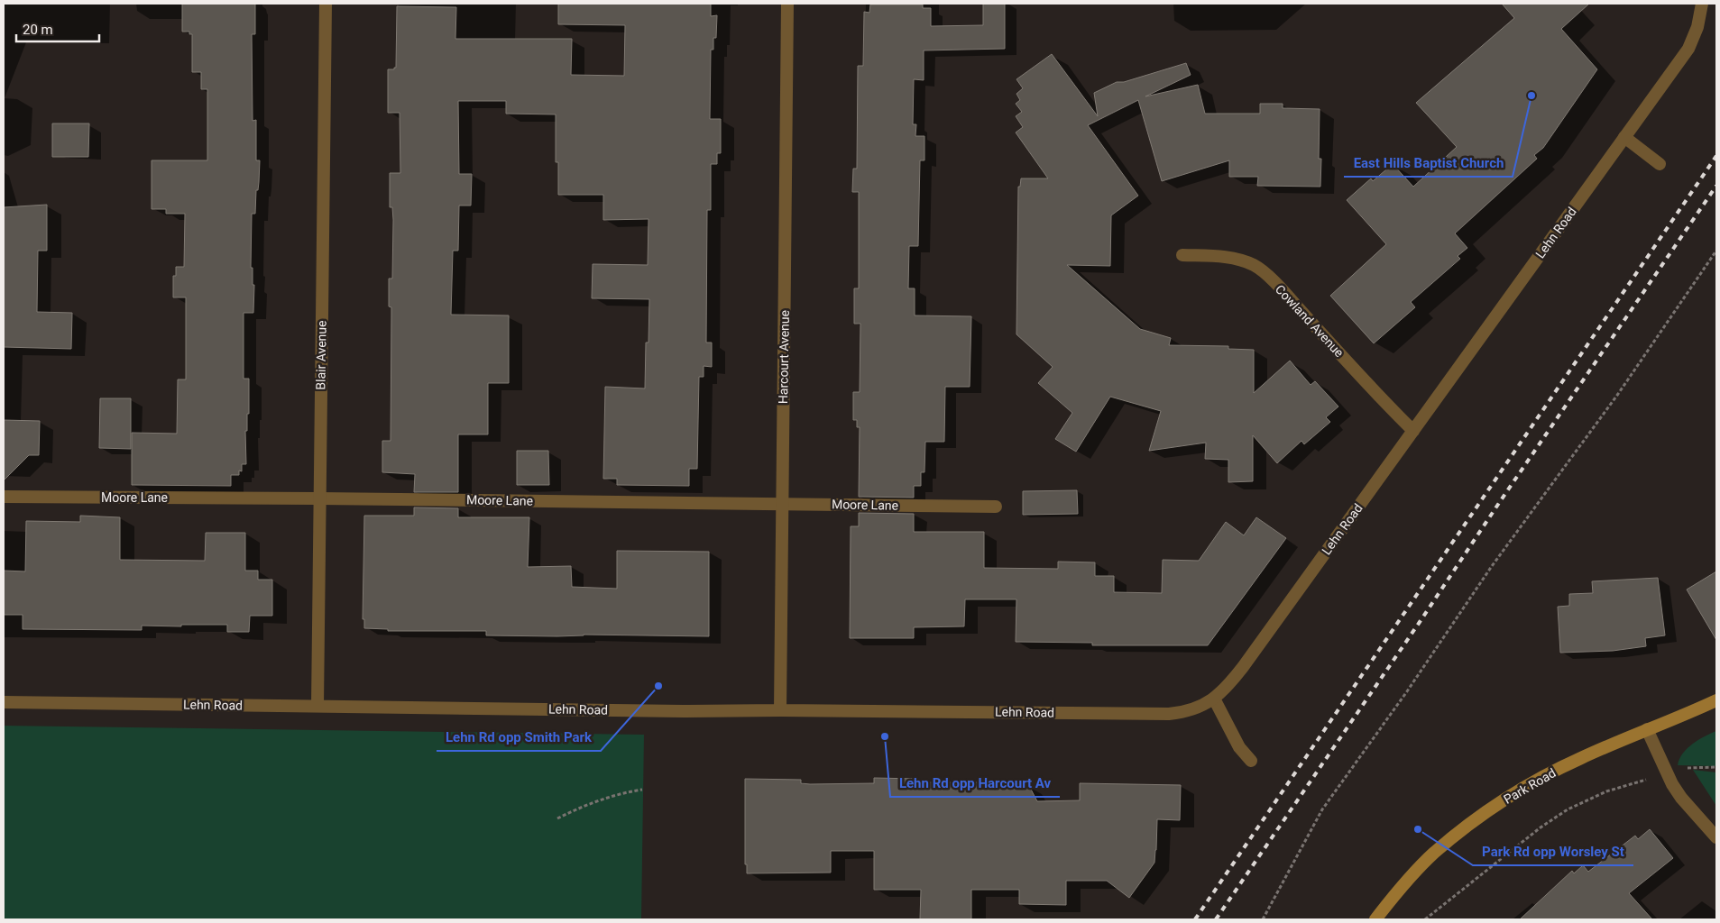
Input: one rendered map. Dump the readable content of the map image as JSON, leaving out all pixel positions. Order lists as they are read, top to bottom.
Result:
{
  "streets": {
    "main road": ["Park Road"],
    "street": [
      "Lehn Road",
      "Cowland Avenue",
      "Blair Avenue",
      "Harcourt Avenue",
      "Moore Lane"
    ]
  },
  "crossings": [
    ["Lehn Road", "Cowland Avenue"],
    ["Lehn Road", "Blair Avenue"],
    ["Lehn Road", "Harcourt Avenue"],
    ["Blair Avenue", "Moore Lane"],
    ["Harcourt Avenue", "Moore Lane"]
  ],
  "places": [
    "East Hills Baptist Church",
    "Lehn Rd opp Smith Park",
    "Lehn Rd opp Harcourt Av",
    "Park Rd opp Worsley St"
  ],
  "scale_bar": "20 m"
}
